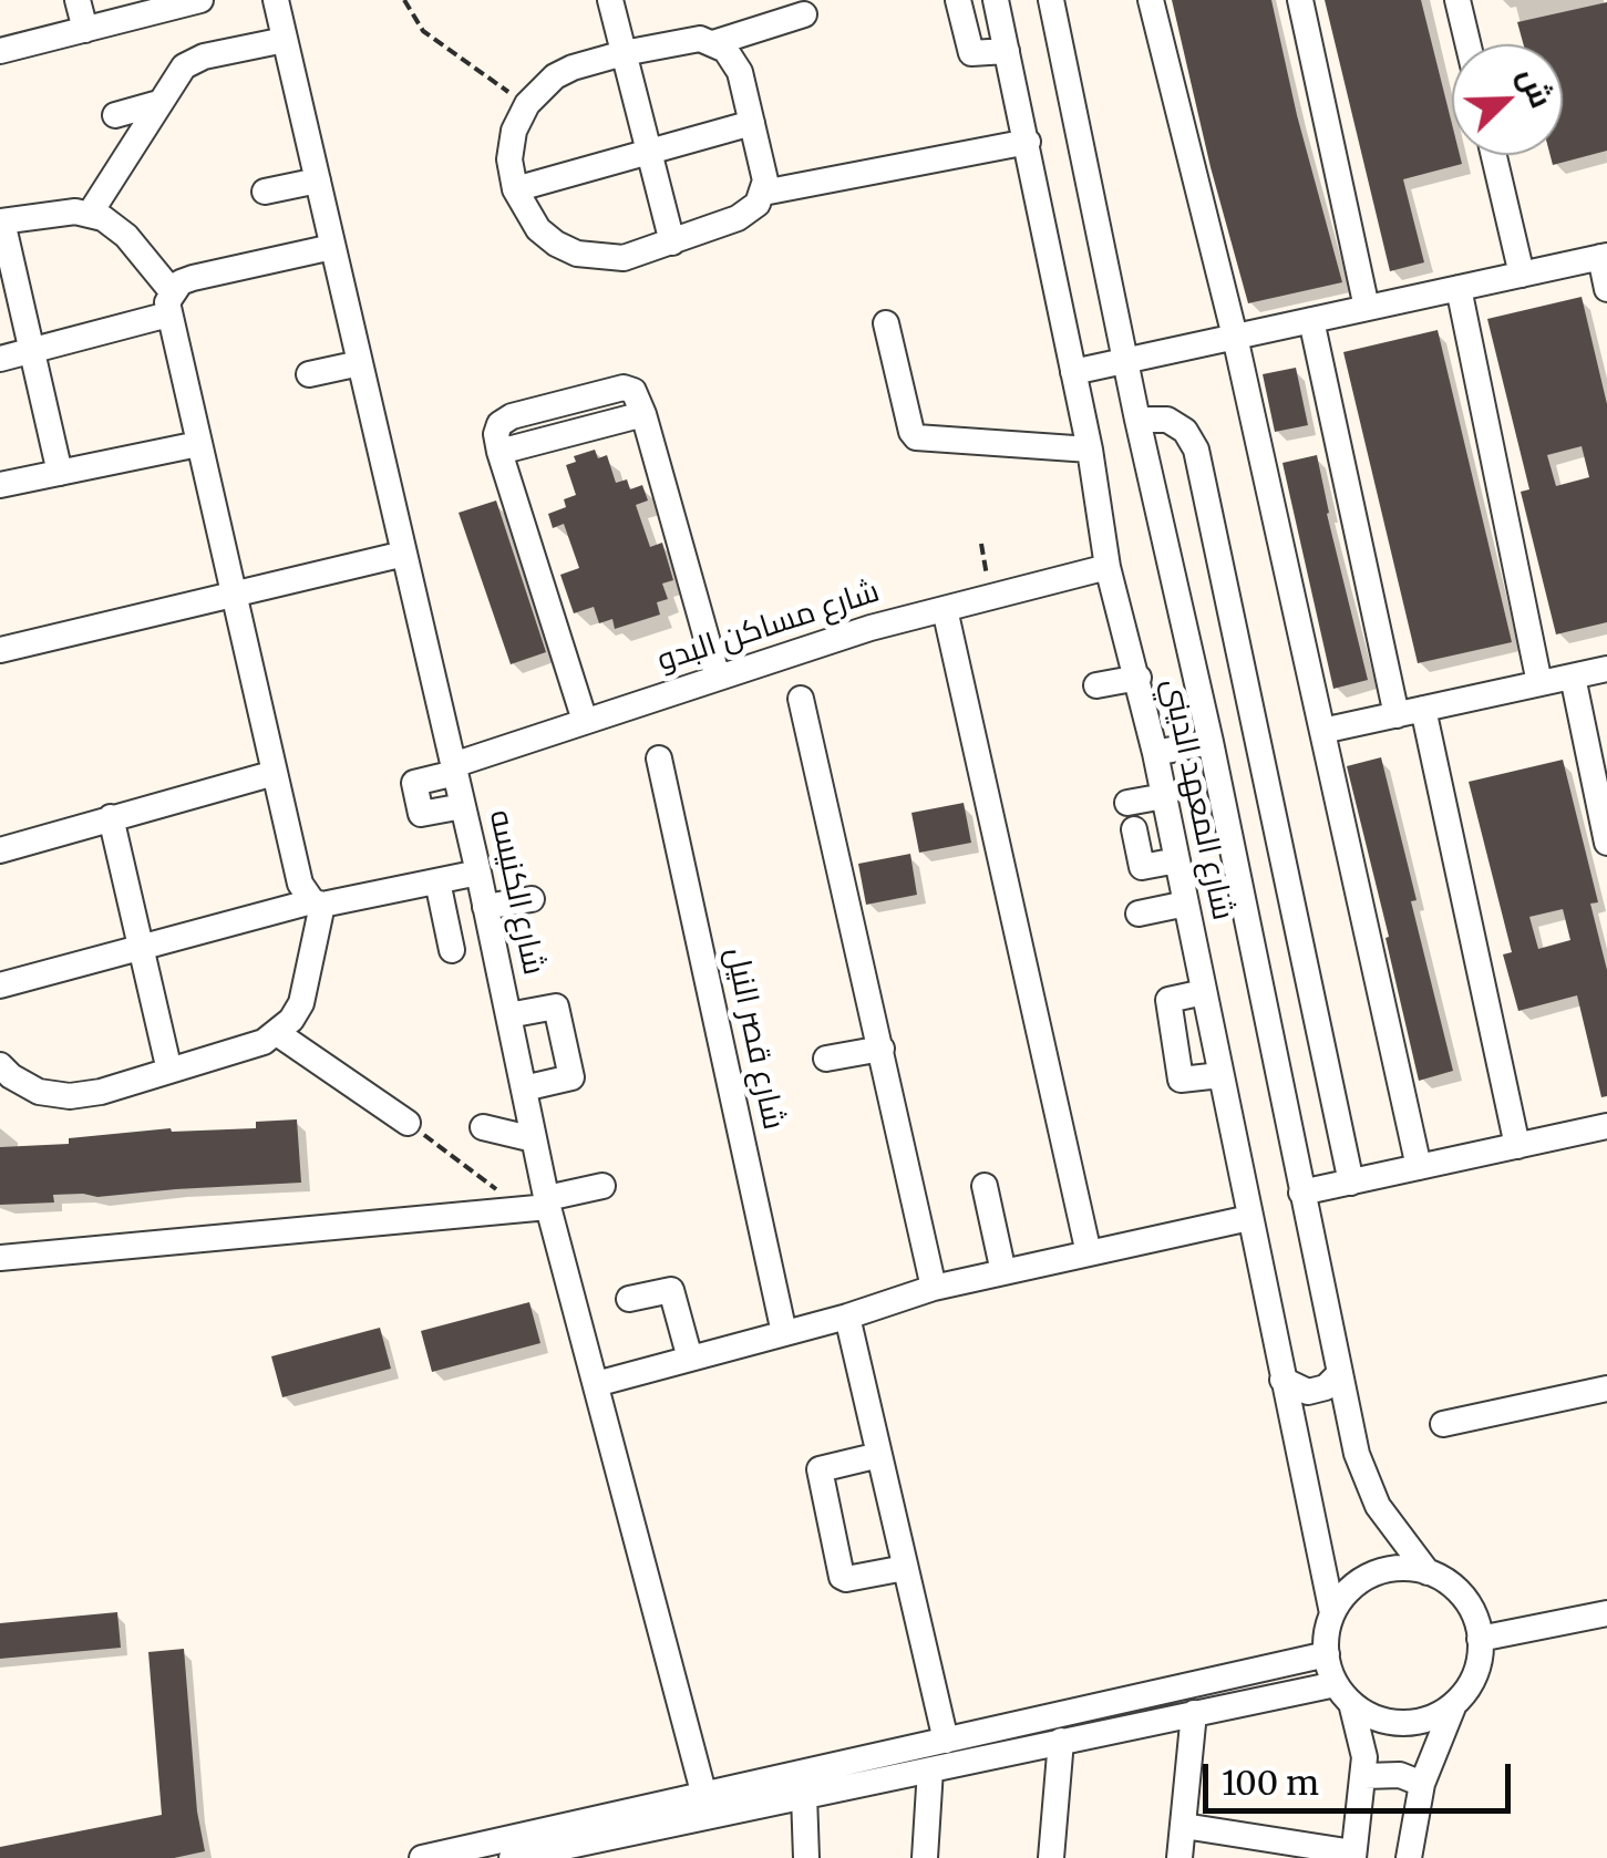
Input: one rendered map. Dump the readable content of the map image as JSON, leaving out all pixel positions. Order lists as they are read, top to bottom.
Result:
{
  "streets": {
    "street": [
      "شارع مساكن البدو",
      "شارع المعهد الديني",
      "شارع الكنيسه",
      "شارع قصر النيل"
    ]
  },
  "crossings": [
    ["شارع مساكن البدو", "شارع المعهد الديني"],
    ["شارع مساكن البدو", "شارع الكنيسه"]
  ],
  "scale_bar": "100 m",
  "north": "top right"
}
